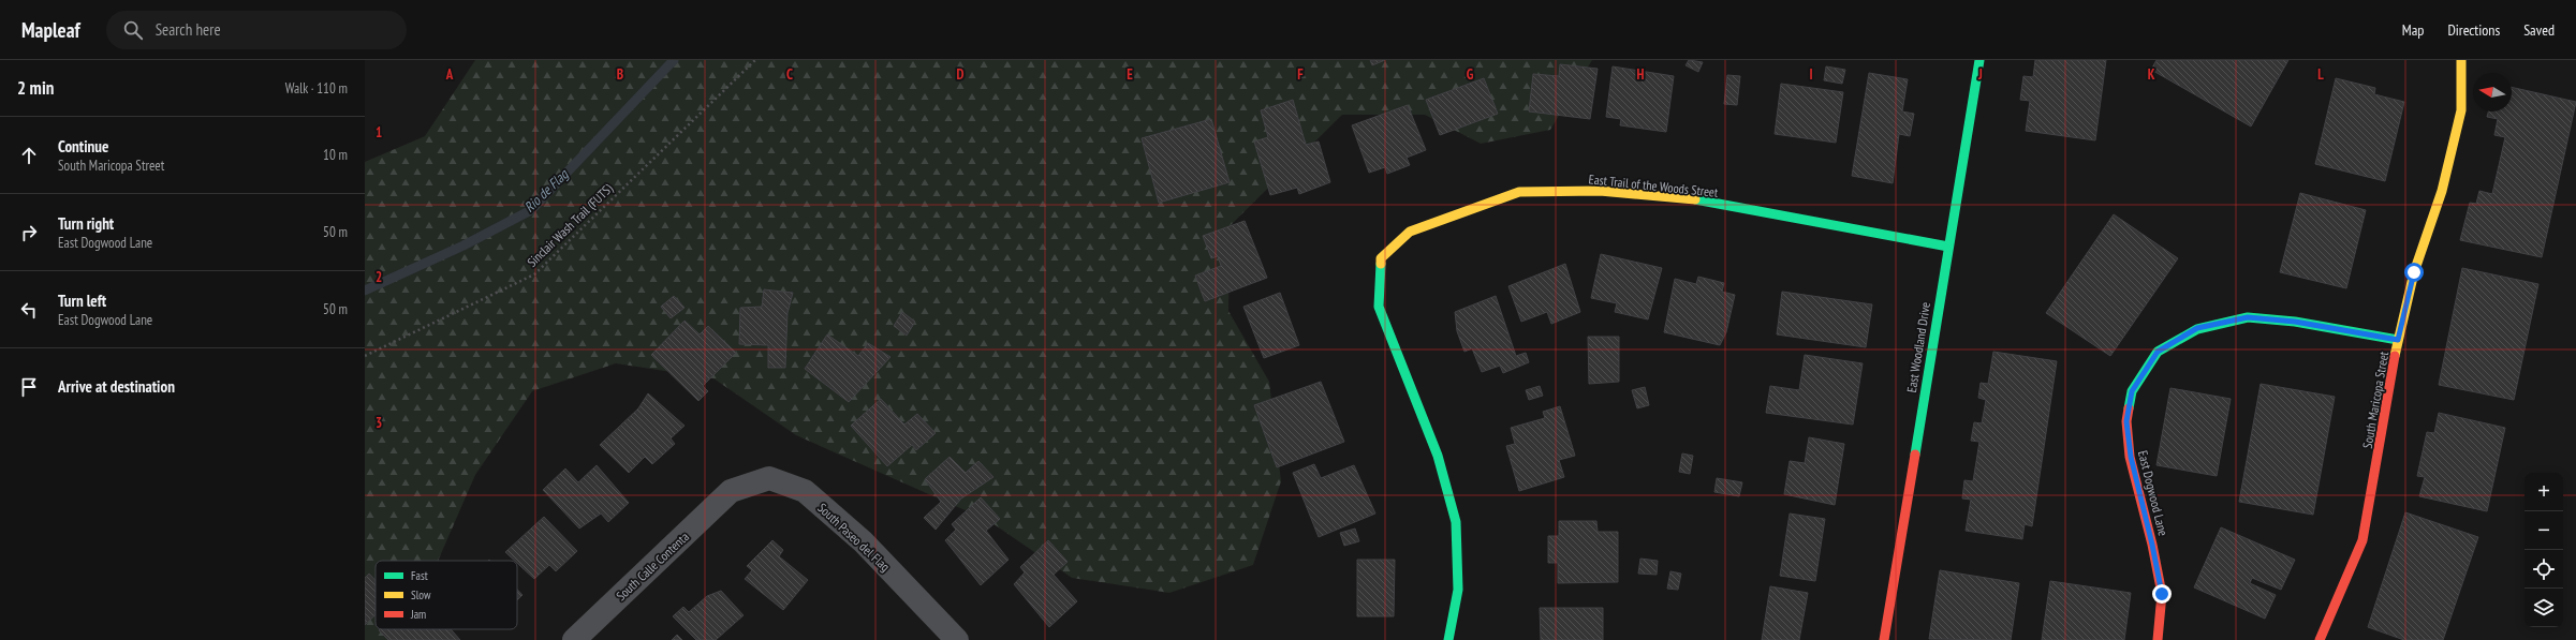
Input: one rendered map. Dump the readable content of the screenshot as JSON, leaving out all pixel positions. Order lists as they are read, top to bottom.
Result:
{
  "streets": {
    "street": [
      "East Trail of the Woods Street",
      "East Woodland Drive",
      "South Maricopa Street",
      "East Dogwood Lane",
      "South Paseo del Flag",
      "South Calle Contenta"
    ],
    "path": ["Sinclair Wash Trail (FUTS)"]
  },
  "crossings": [
    ["East Trail of the Woods Street", "East Woodland Drive"],
    ["South Maricopa Street", "East Dogwood Lane"],
    ["South Paseo del Flag", "South Calle Contenta"]
  ],
  "water": ["Rio de Flag"],
  "legend": ["Fast", "Slow", "Jam"],
  "north": "left",
  "page": {
    "header": "Mapleaf",
    "search": "Search here",
    "nav": ["Map", "Directions", "Saved"],
    "heading": ["2 min", "Walk · 110 m"],
    "list": [
      ["Continue", "South Maricopa Street", "10 m"],
      ["Turn right", "East Dogwood Lane", "50 m"],
      ["Turn left", "East Dogwood Lane", "50 m"],
      "Arrive at destination"
    ],
    "map_buttons": ["+", "−"]
  },
  "grid": {
    "columns": [
      "A",
      "B",
      "C",
      "D",
      "E",
      "F",
      "G",
      "H",
      "I",
      "J",
      "K",
      "L"
    ],
    "rows": ["1", "2", "3"]
  }
}
